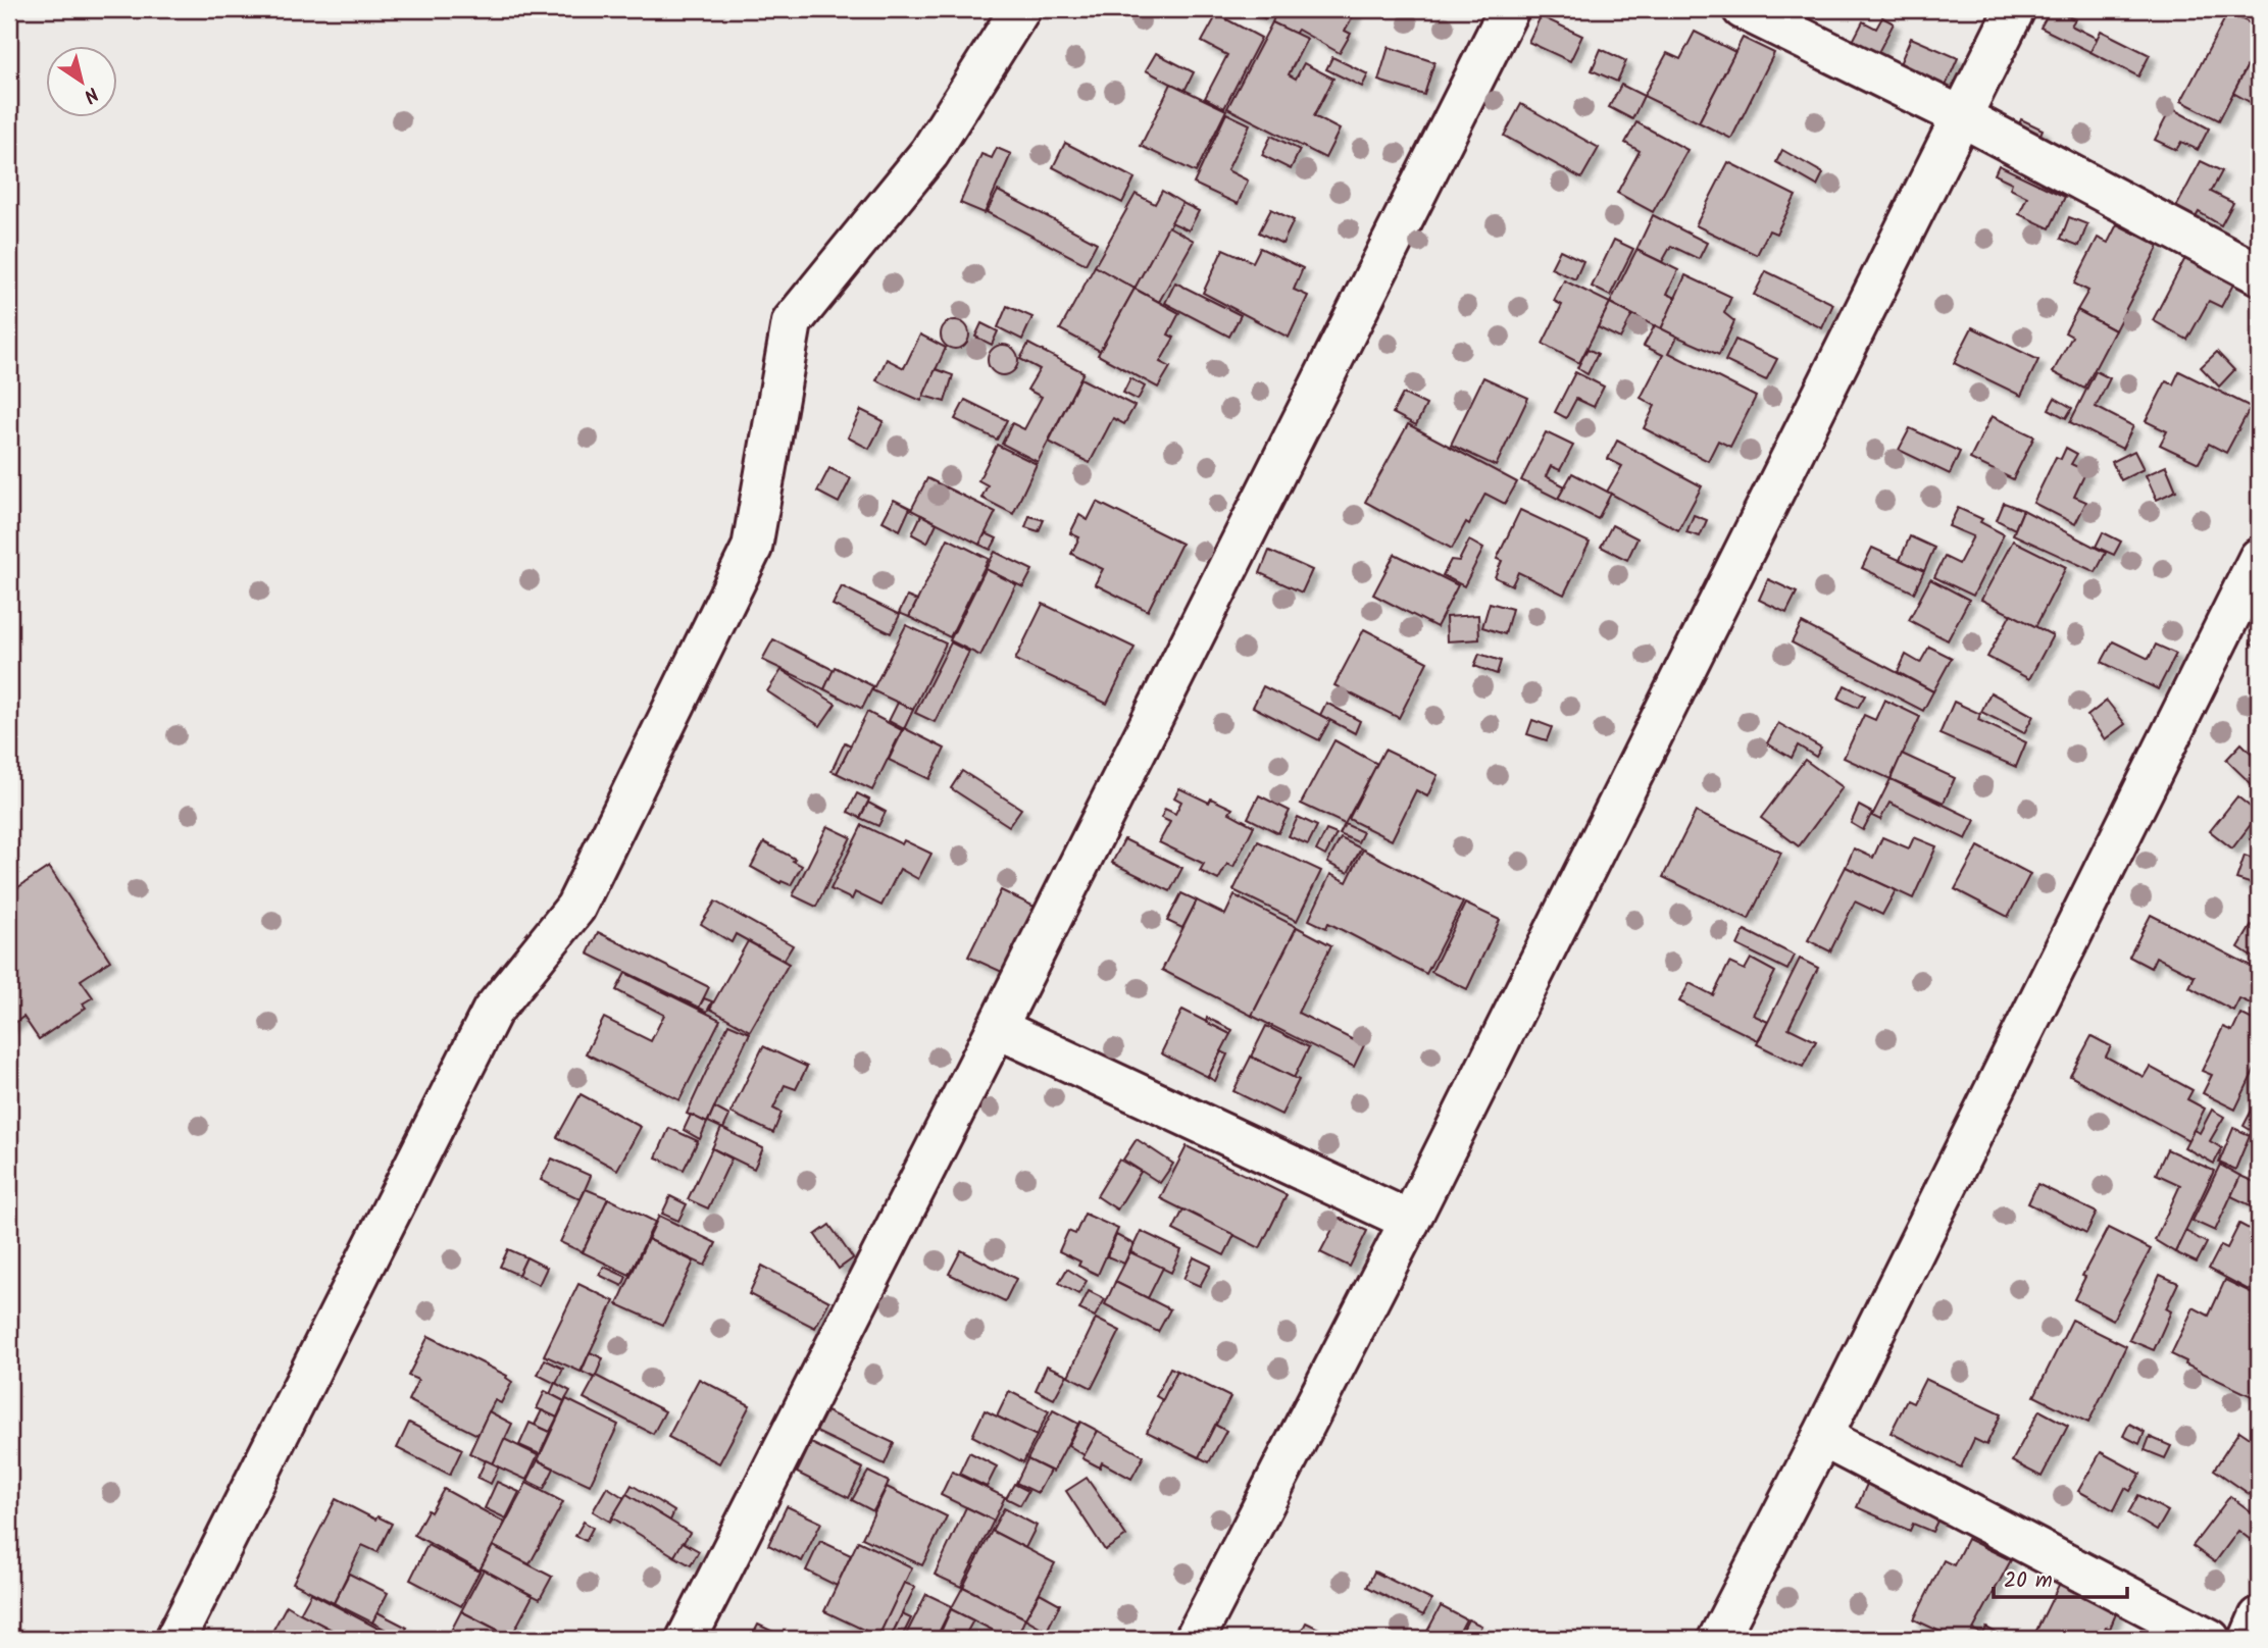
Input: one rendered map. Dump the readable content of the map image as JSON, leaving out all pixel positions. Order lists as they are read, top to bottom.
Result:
{
  "scale_bar": "20 m",
  "north": "bottom right"
}
